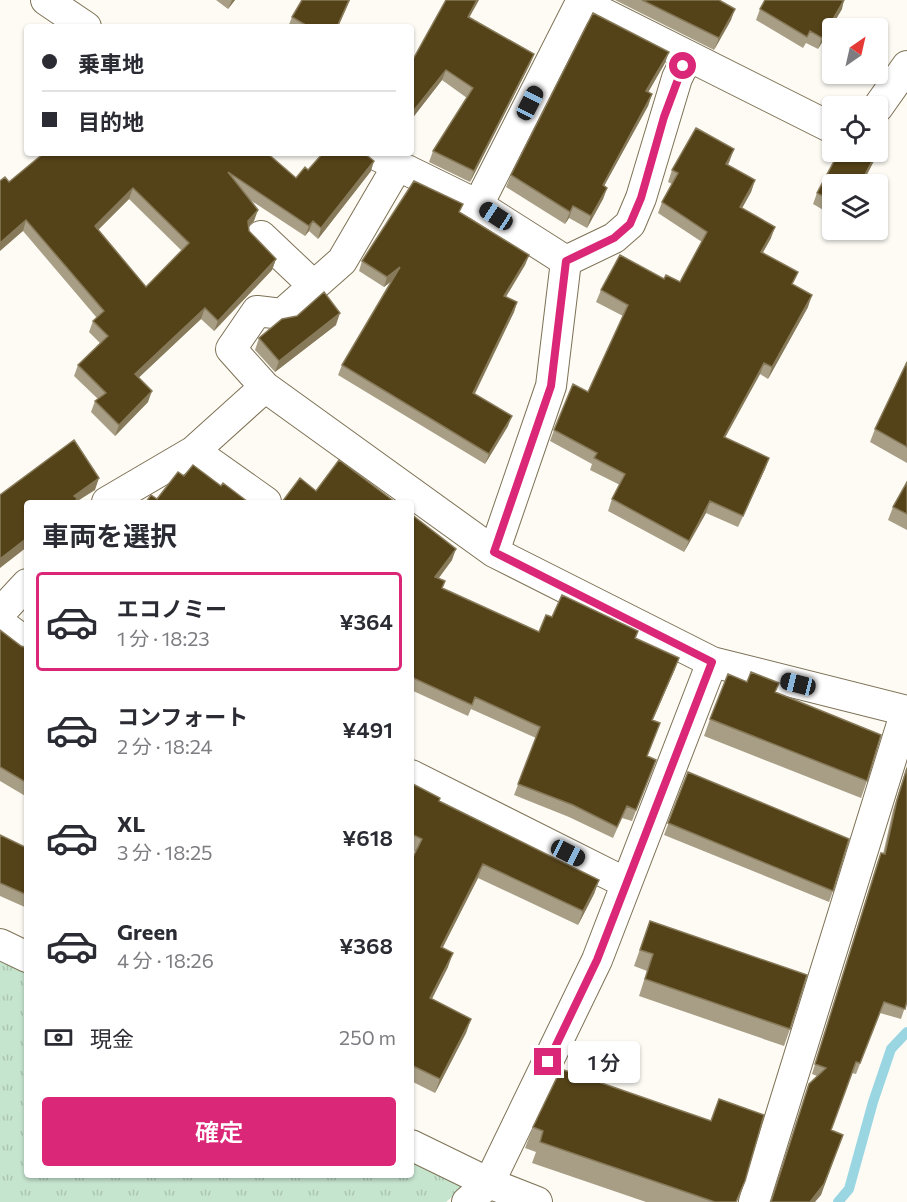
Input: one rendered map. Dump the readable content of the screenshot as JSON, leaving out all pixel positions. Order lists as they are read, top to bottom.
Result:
{
  "north": "top right",
  "page": {
    "banner": ["乗車地", "目的地"],
    "heading": "車両を選択",
    "list": [
      {
        "name": "エコノミー",
        "note": "1 分 · 18:23",
        "value": "¥364"
      },
      {
        "name": "コンフォート",
        "note": "2 分 · 18:24",
        "value": "¥491"
      },
      {
        "name": "XL",
        "note": "3 分 · 18:25",
        "value": "¥618"
      },
      {
        "name": "Green",
        "note": "4 分 · 18:26",
        "value": "¥368"
      }
    ],
    "pay": ["現金", "250 m"],
    "bubble": "1 分",
    "buttons": "確定"
  }
}
